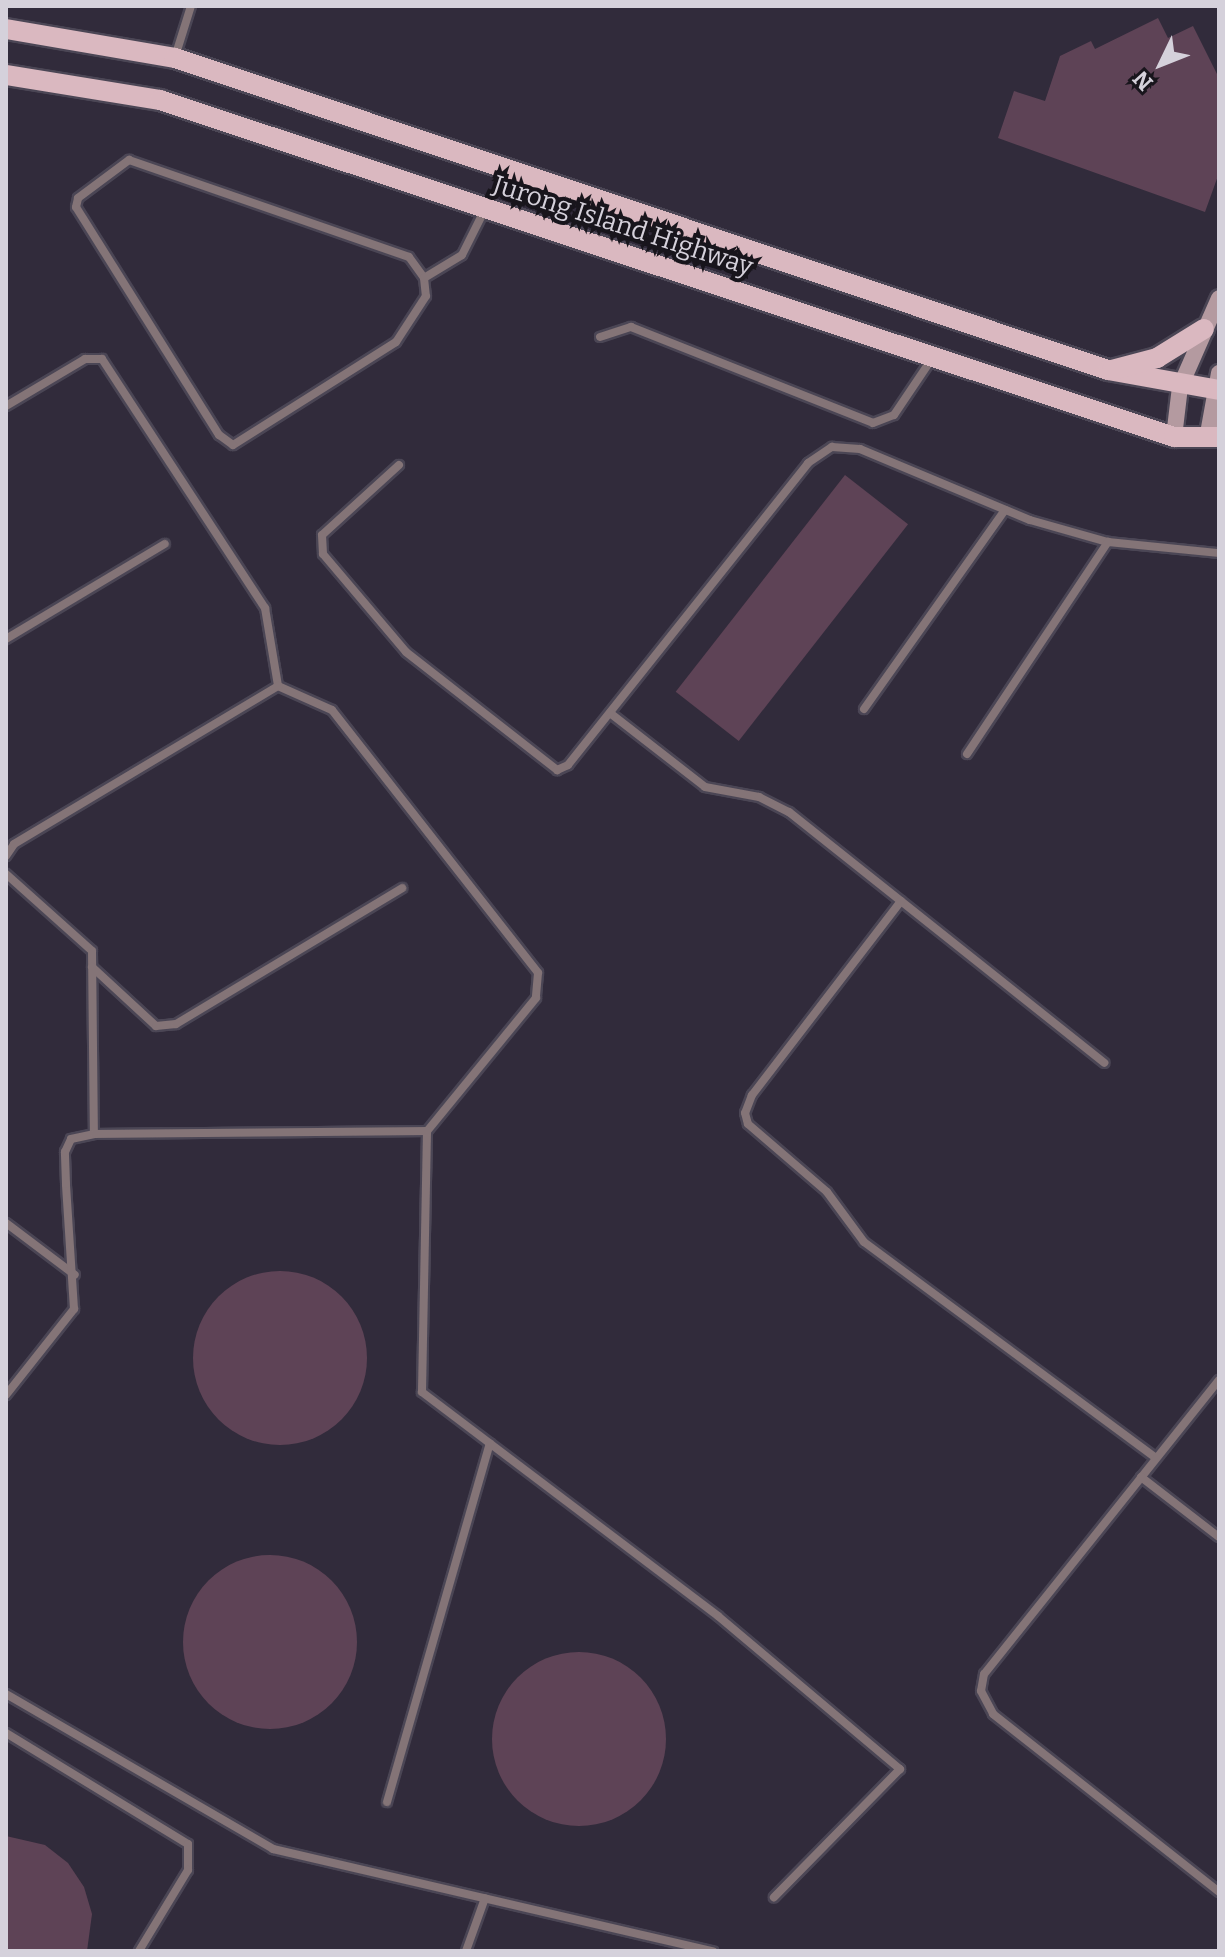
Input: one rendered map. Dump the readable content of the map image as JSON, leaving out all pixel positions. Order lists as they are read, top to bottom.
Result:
{
  "streets": {
    "main road": ["Jurong Island Highway"]
  },
  "north": "bottom left"
}
